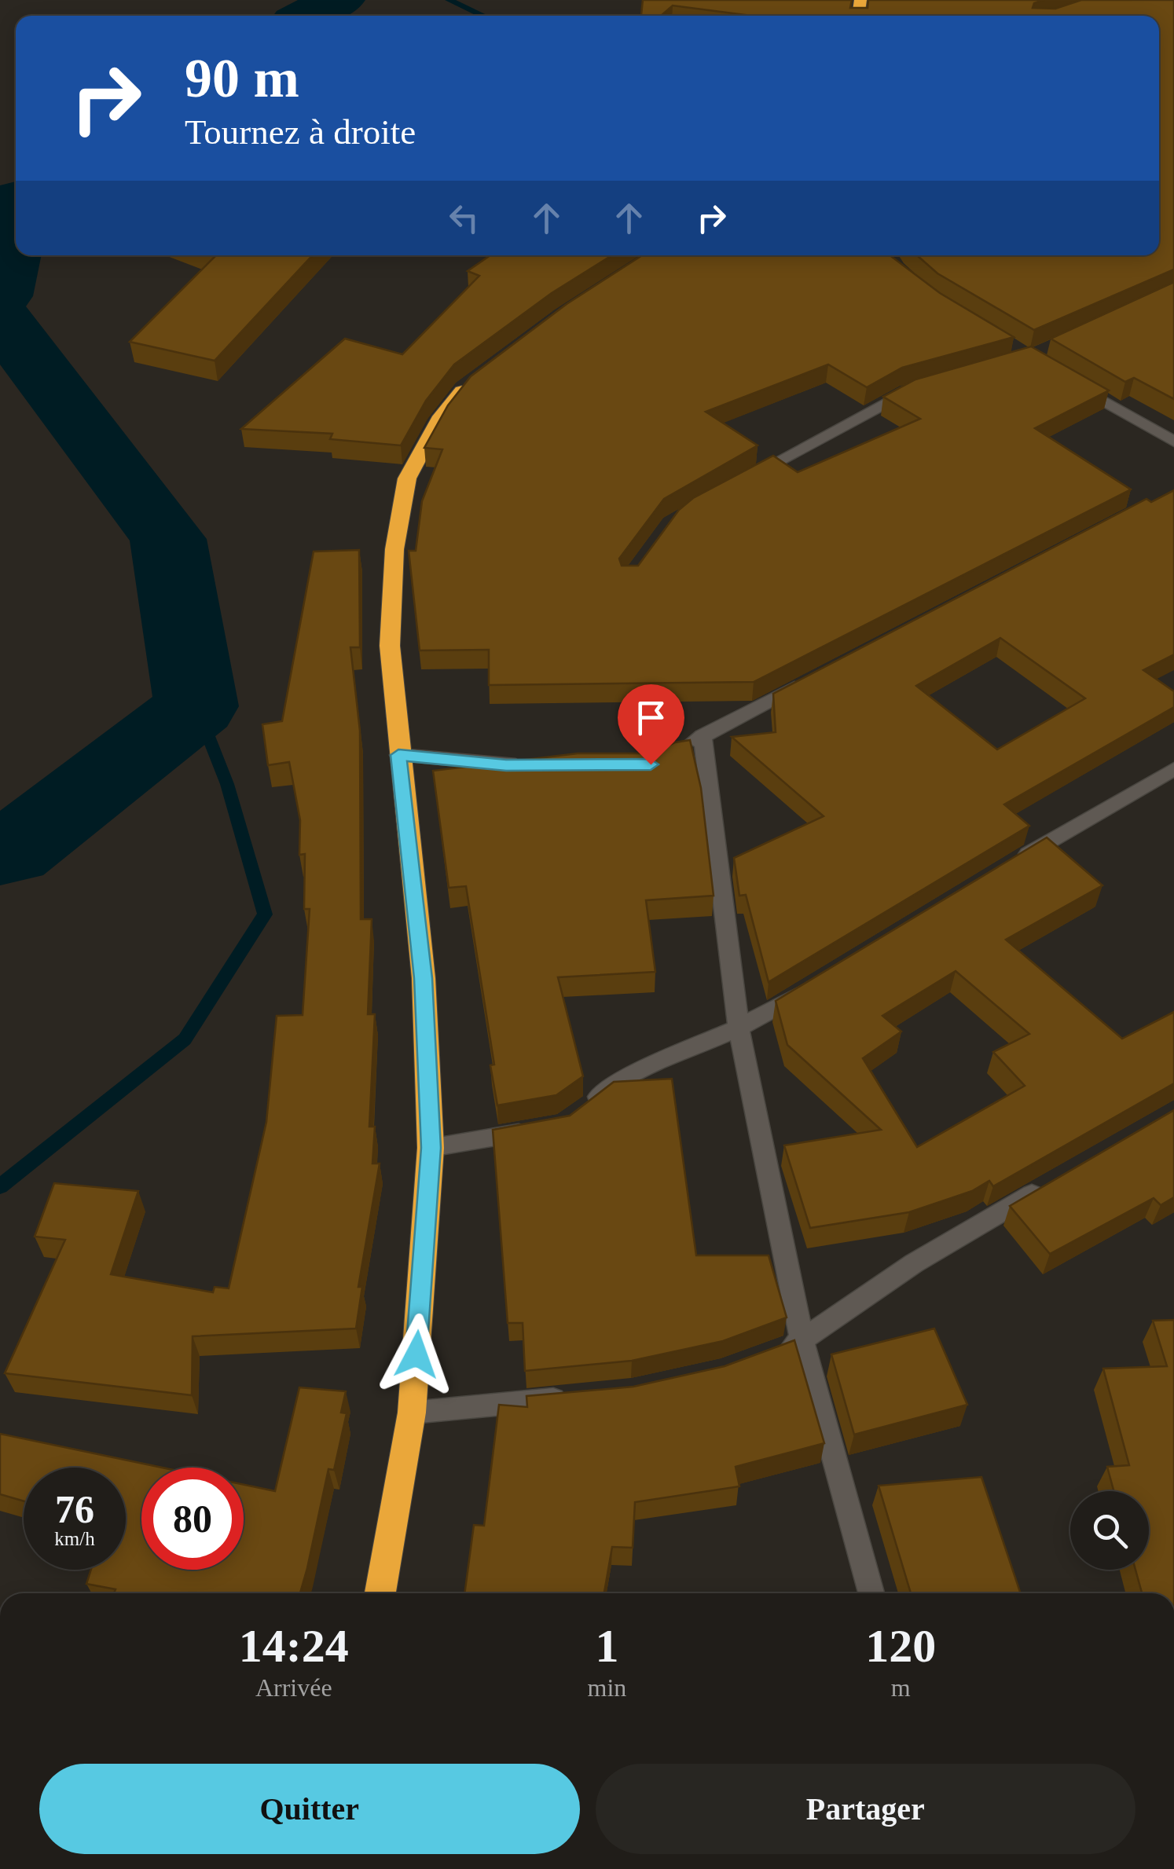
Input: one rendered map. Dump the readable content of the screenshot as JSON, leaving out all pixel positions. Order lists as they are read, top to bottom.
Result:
{
  "page": {
    "turn": ["90 m", "Tournez à droite"],
    "speed": "76 km/h",
    "limit": "80",
    "eta": [
      "14:24",
      "Arrivée",
      "1",
      "min",
      "120",
      "m"
    ],
    "buttons": ["Quitter", "Partager"]
  }
}
